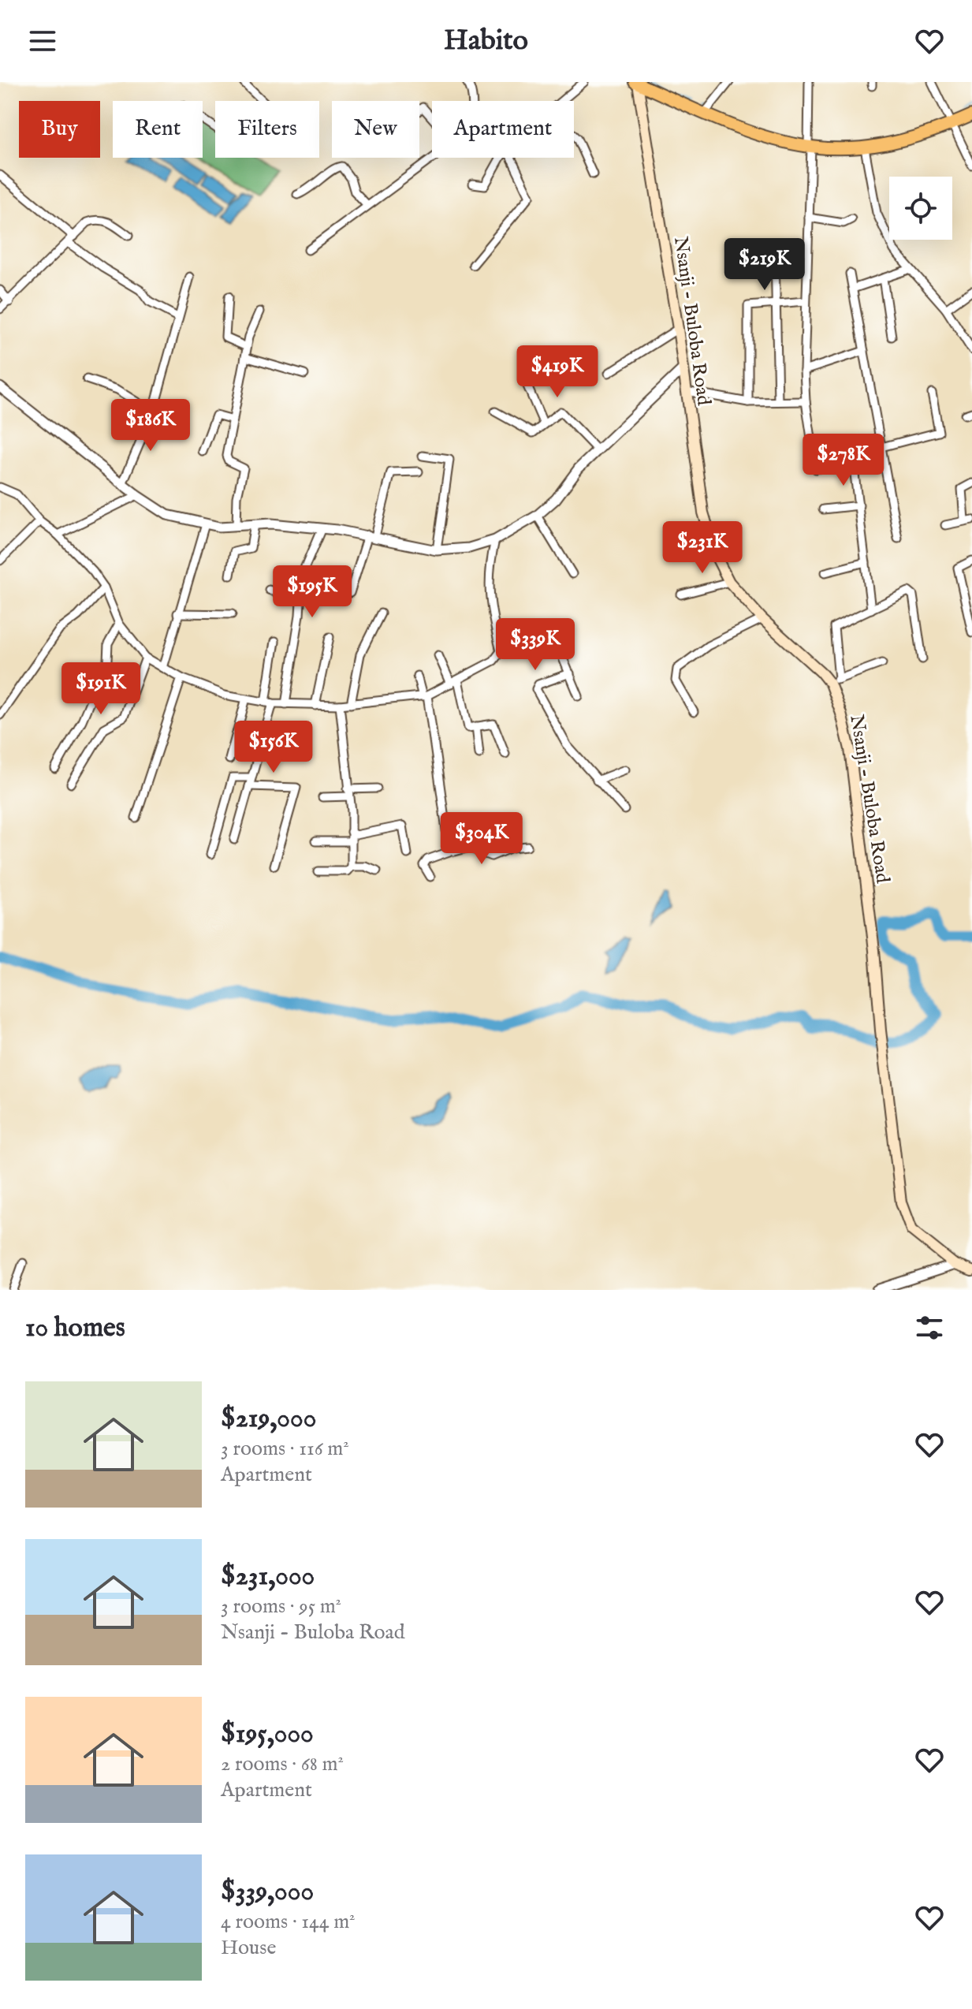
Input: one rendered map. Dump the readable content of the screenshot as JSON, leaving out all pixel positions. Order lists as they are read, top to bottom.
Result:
{
  "streets": {
    "main road": ["Nsanji - Buloba Road"]
  },
  "page": {
    "header": "Habito",
    "chip": [
      "Buy",
      "Rent",
      "Filters",
      "New",
      "Apartment"
    ],
    "price": [
      "$219K",
      "$419K",
      "$186K",
      "$278K",
      "$231K",
      "$195K",
      "$339K",
      "$191K",
      "$156K",
      "$304K"
    ],
    "heading": "10 homes",
    "list": [
      {
        "name": "$219,000",
        "note": "3 rooms · 116 m² · Apartment"
      },
      {
        "name": "$231,000",
        "note": "3 rooms · 95 m² · Nsanji - Buloba Road"
      },
      {
        "name": "$195,000",
        "note": "2 rooms · 68 m² · Apartment"
      },
      {
        "name": "$339,000",
        "note": "4 rooms · 144 m² · House"
      }
    ]
  }
}
